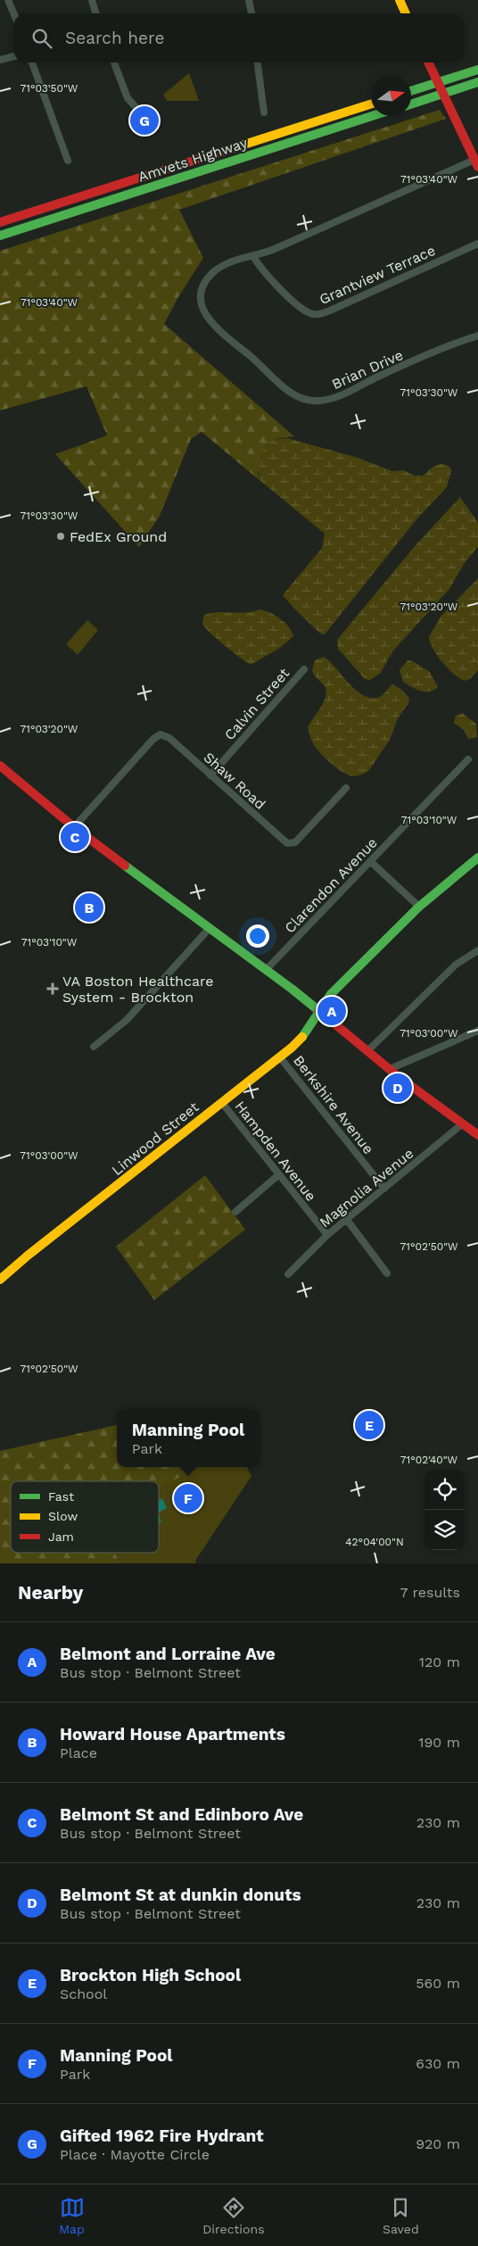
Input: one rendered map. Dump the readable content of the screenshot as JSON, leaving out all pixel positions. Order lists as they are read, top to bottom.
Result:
{
  "streets": {
    "main road": ["Amvets Highway", "Linwood Street"],
    "street": [
      "Grantview Terrace",
      "Brian Drive",
      "Calvin Street",
      "Shaw Road",
      "Clarendon Avenue",
      "Berkshire Avenue",
      "Hampden Avenue",
      "Magnolia Avenue"
    ]
  },
  "crossings": [
    ["Grantview Terrace", "Brian Drive"],
    ["Calvin Street", "Shaw Road"],
    ["Berkshire Avenue", "Linwood Street"],
    ["Berkshire Avenue", "Magnolia Avenue"],
    ["Linwood Street", "Hampden Avenue"],
    ["Hampden Avenue", "Magnolia Avenue"]
  ],
  "places": {
    "other": ["FedEx Ground"],
    "health": ["VA Boston Healthcare System - Brockton"]
  },
  "legend": ["Fast", "Slow", "Jam"],
  "north": "right",
  "page": {
    "search": "Search here",
    "pins": [
      "G",
      "C",
      "B",
      "A",
      "D",
      "E",
      "F"
    ],
    "popup": ["Manning Pool", "Park"],
    "heading": ["Nearby", "7 results"],
    "list": [
      {
        "mark": "A",
        "name": "Belmont and Lorraine Ave",
        "note": "Bus stop · Belmont Street",
        "value": "120 m"
      },
      {
        "mark": "B",
        "name": "Howard House Apartments",
        "note": "Place",
        "value": "190 m"
      },
      {
        "mark": "C",
        "name": "Belmont St and Edinboro Ave",
        "note": "Bus stop · Belmont Street",
        "value": "230 m"
      },
      {
        "mark": "D",
        "name": "Belmont St at dunkin donuts",
        "note": "Bus stop · Belmont Street",
        "value": "230 m"
      },
      {
        "mark": "E",
        "name": "Brockton High School",
        "note": "School",
        "value": "560 m"
      },
      {
        "mark": "F",
        "name": "Manning Pool",
        "note": "Park",
        "value": "630 m"
      },
      {
        "mark": "G",
        "name": "Gifted 1962 Fire Hydrant",
        "note": "Place · Mayotte Circle",
        "value": "920 m"
      }
    ],
    "nav": ["Map", "Directions", "Saved"]
  },
  "coordinates": [
    "71°03'50\"W",
    "71°03'40\"W",
    "71°03'30\"W",
    "71°03'20\"W",
    "71°03'10\"W",
    "71°03'00\"W",
    "71°02'50\"W",
    "71°02'40\"W",
    "42°04'00\"N"
  ]
}
